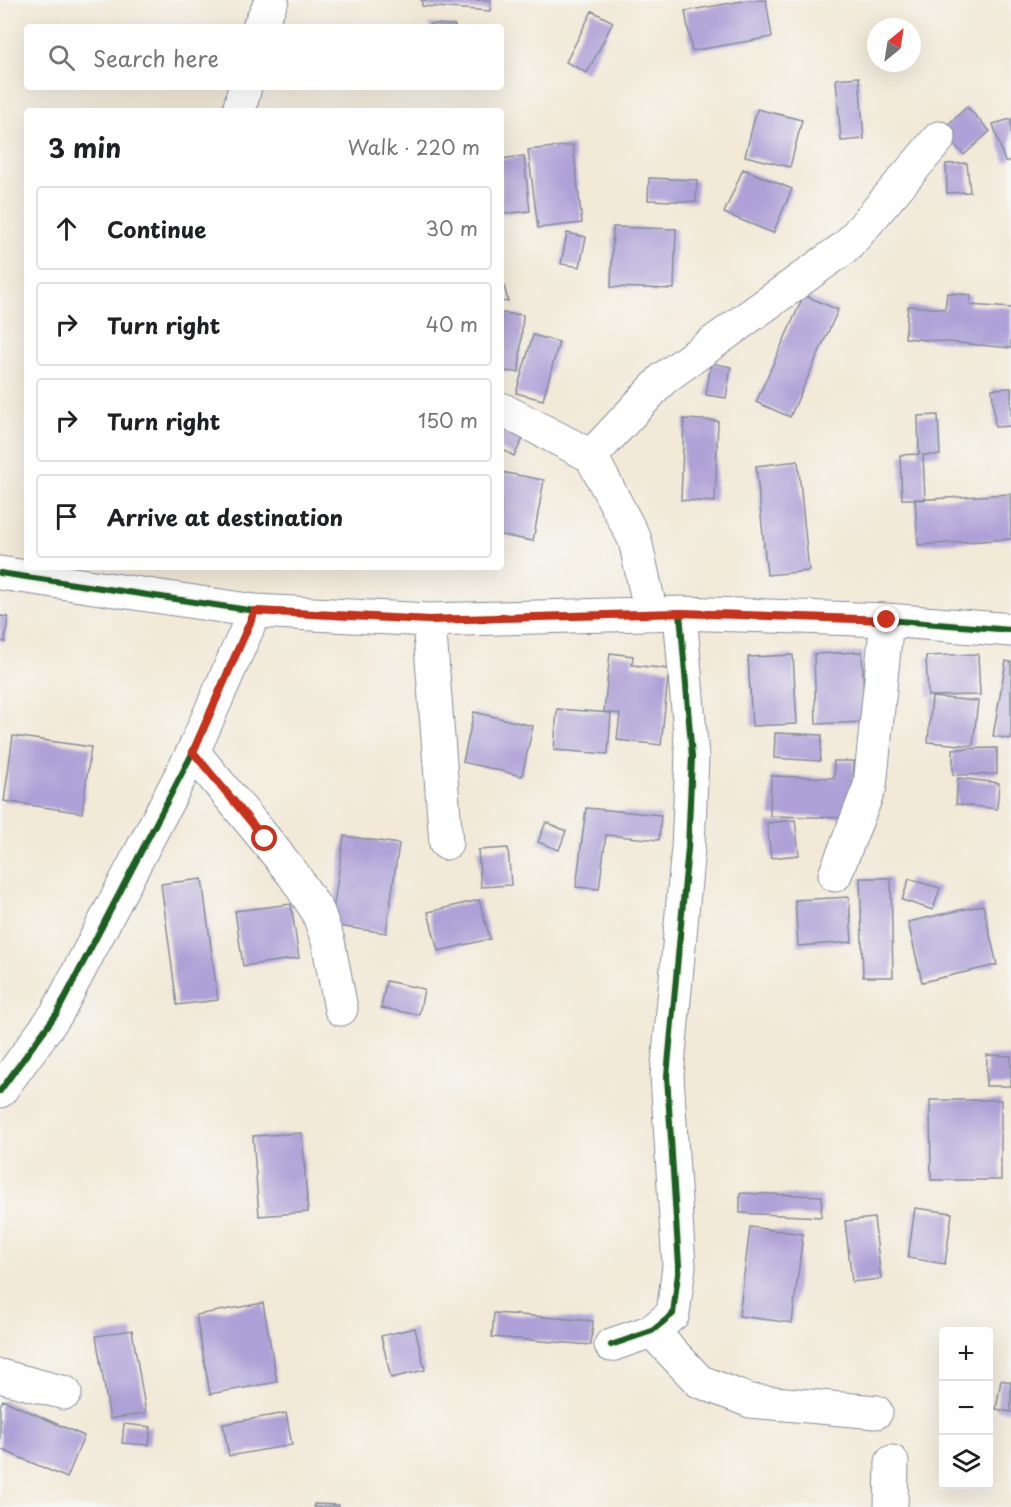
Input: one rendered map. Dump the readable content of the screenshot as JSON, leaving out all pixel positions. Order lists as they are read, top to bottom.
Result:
{
  "north": "top right",
  "page": {
    "search": "Search here",
    "heading": ["3 min", "Walk · 220 m"],
    "list": [
      ["Continue", "30 m"],
      ["Turn right", "40 m"],
      ["Turn right", "150 m"],
      "Arrive at destination"
    ],
    "map_buttons": ["+", "−"]
  }
}
